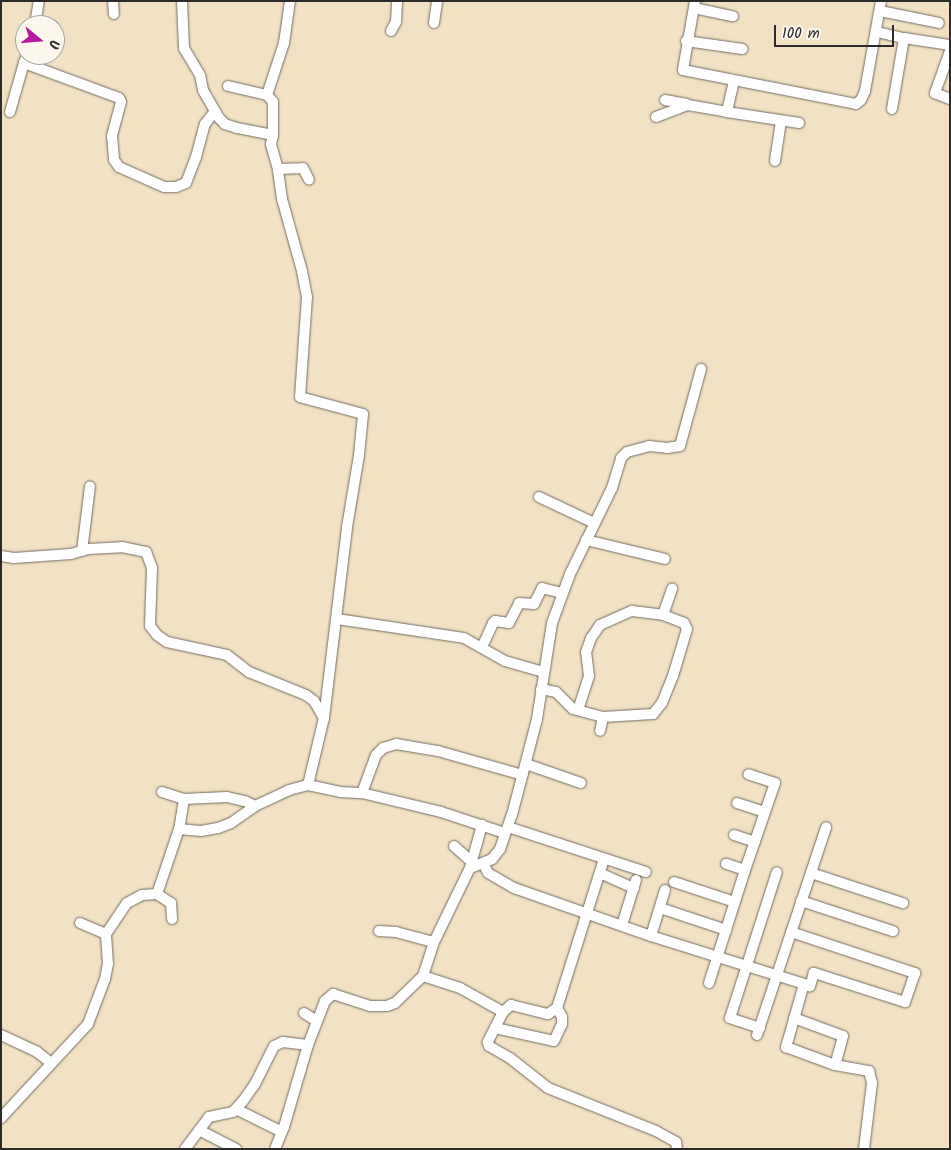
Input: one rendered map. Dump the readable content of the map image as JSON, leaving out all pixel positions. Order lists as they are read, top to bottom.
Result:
{
  "scale_bar": "100 m",
  "north": "right"
}
